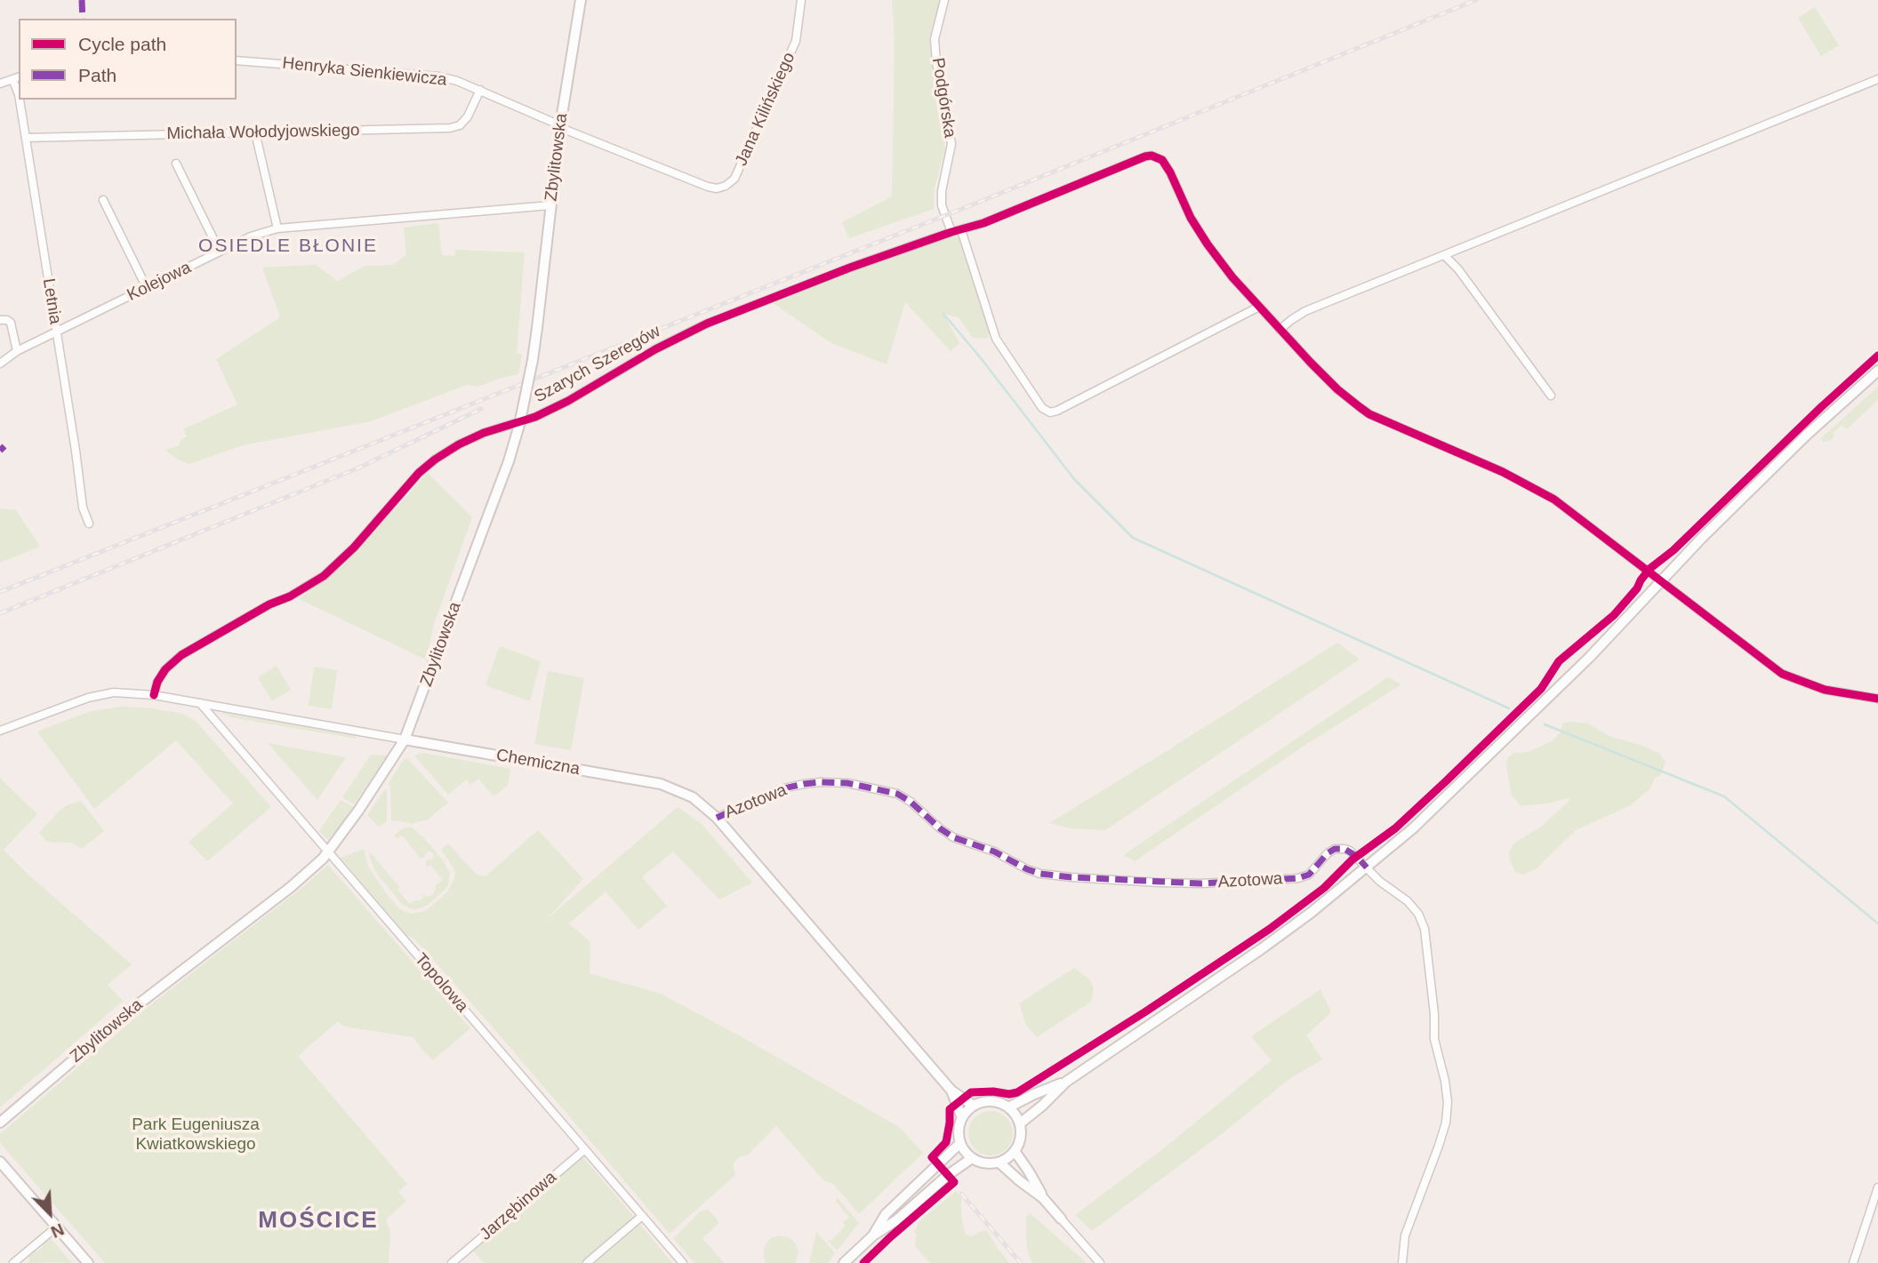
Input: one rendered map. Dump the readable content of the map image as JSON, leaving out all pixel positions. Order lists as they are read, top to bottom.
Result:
{
  "streets": {
    "street": [
      "Henryka Sienkiewicza",
      "Podgórska",
      "Jana Kilińskiego",
      "Michała Wołodyjowskiego",
      "Zbylitowska",
      "Kolejowa",
      "Letnia",
      "Szarych Szeregów",
      "Chemiczna",
      "Azotowa",
      "Topolowa",
      "Jarzębinowa"
    ]
  },
  "crossings": [
    ["Henryka Sienkiewicza", "Jana Kilińskiego"],
    ["Henryka Sienkiewicza", "Michała Wołodyjowskiego"],
    ["Henryka Sienkiewicza", "Zbylitowska"],
    ["Podgórska", "Szarych Szeregów"],
    ["Jana Kilińskiego", "Zbylitowska"],
    ["Michała Wołodyjowskiego", "Letnia"],
    ["Zbylitowska", "Kolejowa"],
    ["Zbylitowska", "Chemiczna"],
    ["Zbylitowska", "Topolowa"],
    ["Kolejowa", "Letnia"],
    ["Szarych Szeregów", "Chemiczna"],
    ["Chemiczna", "Azotowa"],
    ["Chemiczna", "Topolowa"],
    ["Topolowa", "Jarzębinowa"]
  ],
  "districts": ["OSIEDLE BŁONIE", "MOŚCICE"],
  "parks": ["Park Eugeniusza Kwiatkowskiego"],
  "legend": ["Cycle path", "Path"],
  "north": "bottom right"
}
